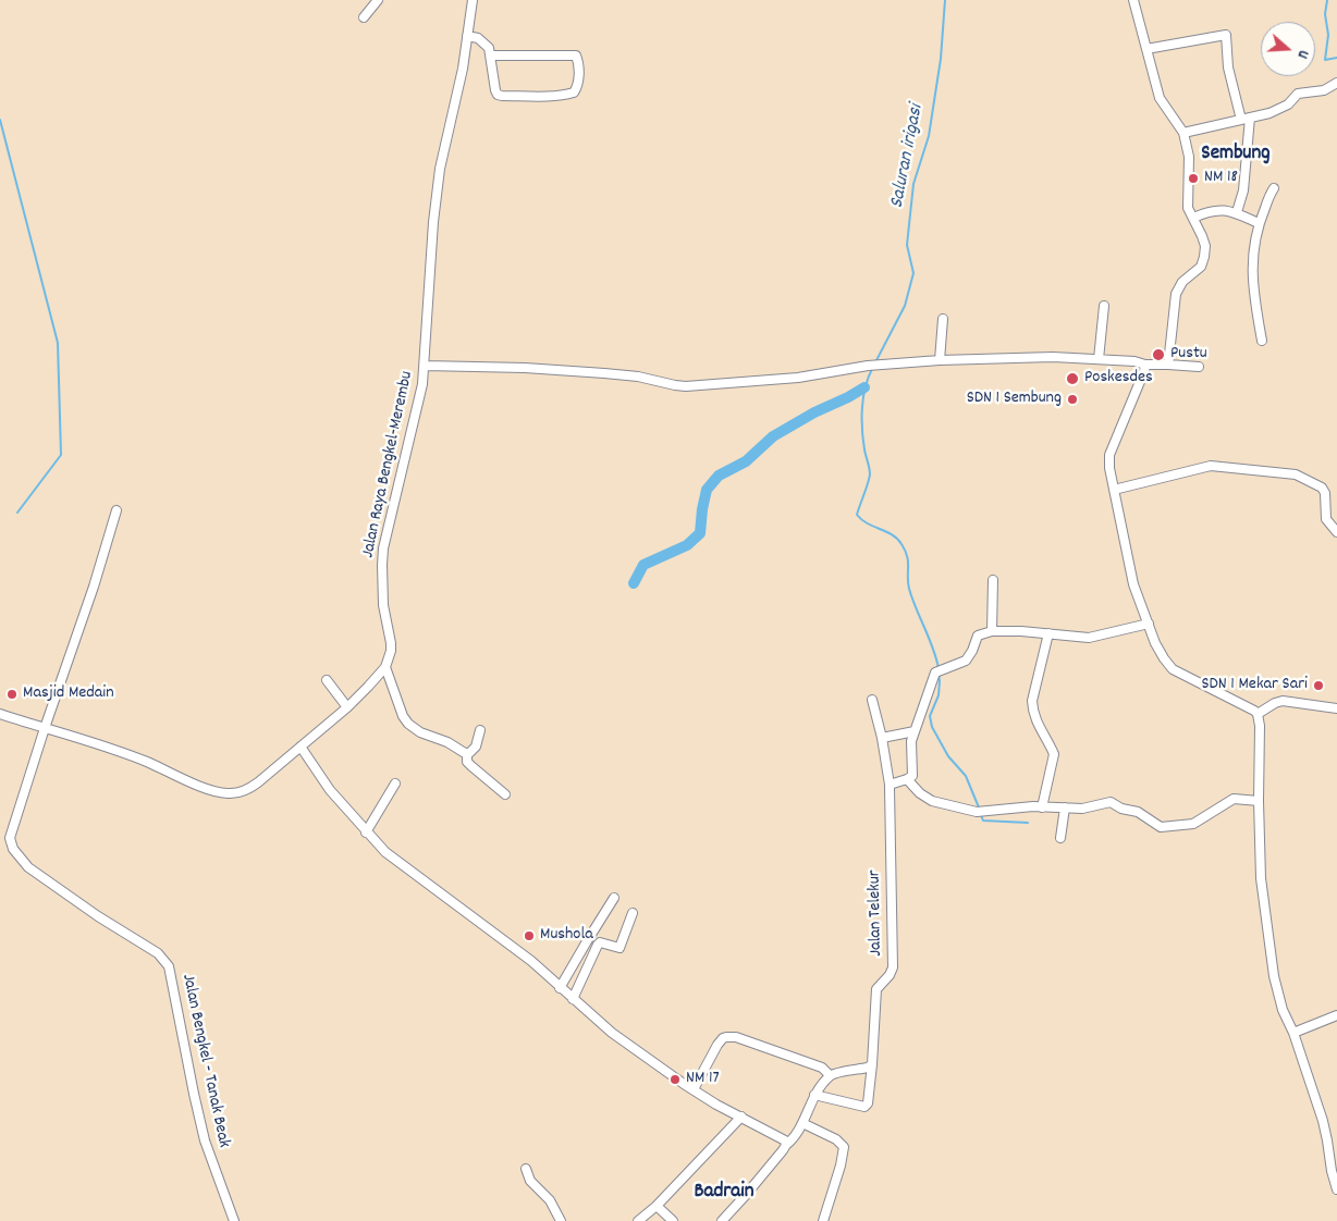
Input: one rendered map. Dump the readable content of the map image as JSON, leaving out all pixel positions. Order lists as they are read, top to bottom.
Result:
{
  "streets": {
    "street": ["Jalan Raya Bengkel-Merembu", "Jalan Telekur", "Jalan Bengkel - Tanak Beak"]
  },
  "districts": ["Sembung", "Badrain"],
  "water": ["Saluran irigasi"],
  "places": [
    "NM 18",
    "Pustu",
    "Poskesdes",
    "SDN 1 Sembung",
    "SDN 1 Mekar Sari",
    "Masjid Medain",
    "Mushola",
    "NM 17"
  ],
  "north": "right"
}
